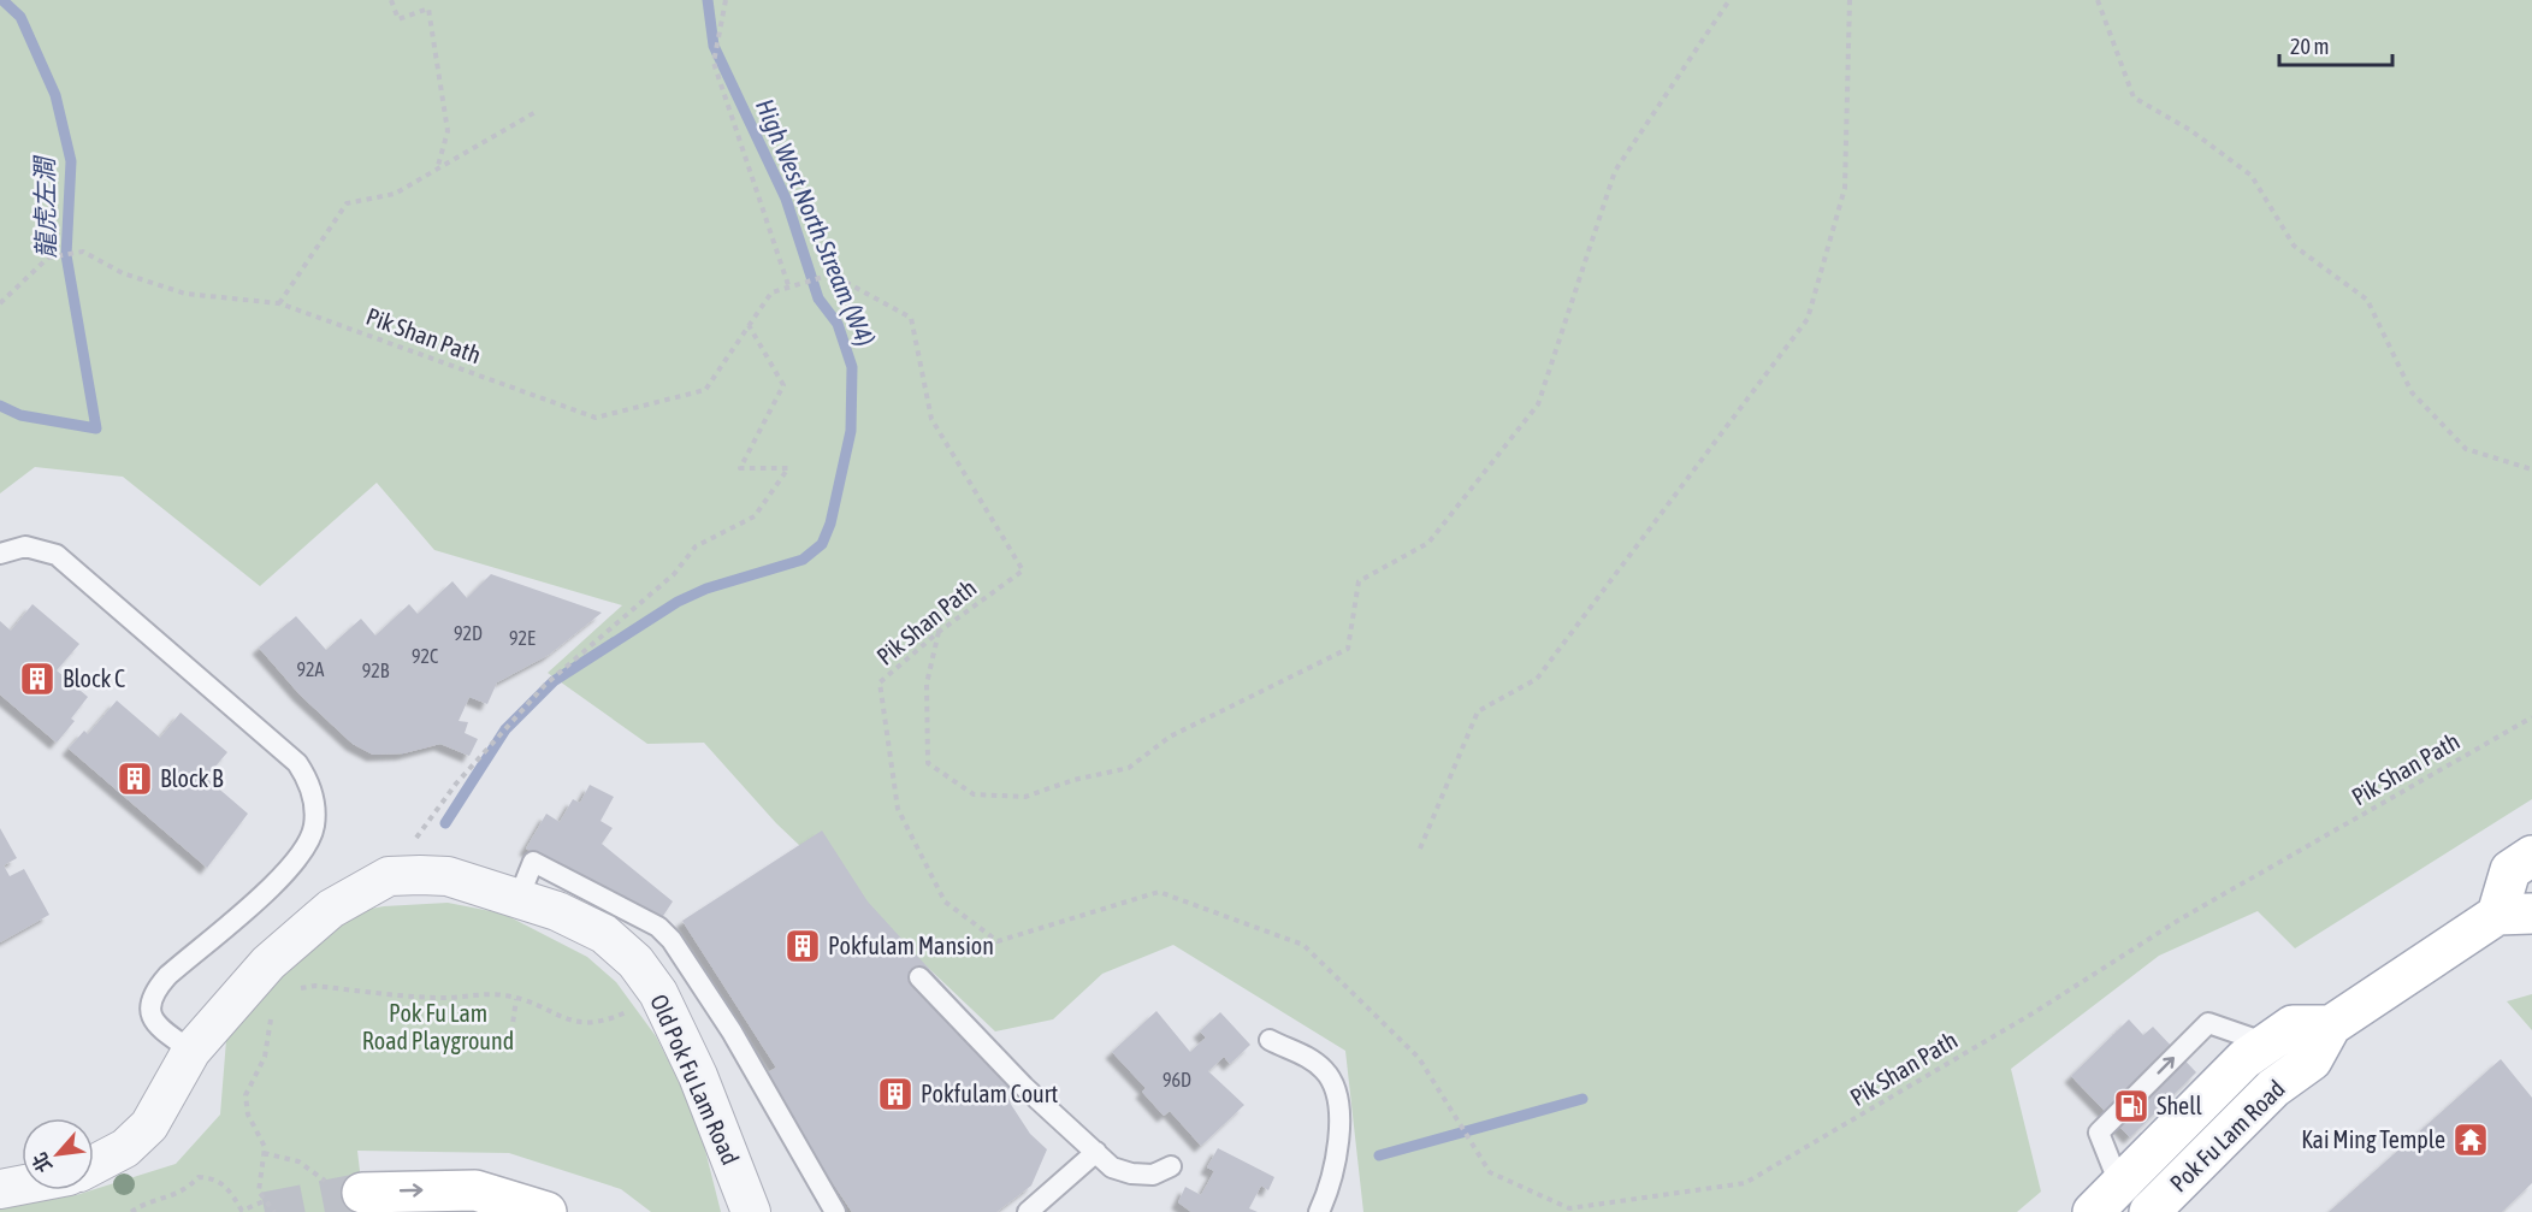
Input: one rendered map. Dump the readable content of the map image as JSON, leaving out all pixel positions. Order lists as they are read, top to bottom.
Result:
{
  "streets": {
    "main road": ["Pok Fu Lam Road"],
    "street": ["Old Pok Fu Lam Road"],
    "path": ["Pik Shan Path"]
  },
  "water": ["龍虎左澗", "High West North Stream (W4)"],
  "parks": ["Pok Fu Lam Road Playground"],
  "places": {
    "building": [
      "Block C",
      "Block B",
      "Pokfulam Mansion",
      "Pokfulam Court"
    ],
    "fuel station": ["Shell"],
    "temple": ["Kai Ming Temple"]
  },
  "house_numbers": [
    "92D",
    "92E",
    "92C",
    "92A",
    "92B",
    "96D"
  ],
  "scale_bar": "20 m",
  "north": "bottom left"
}
